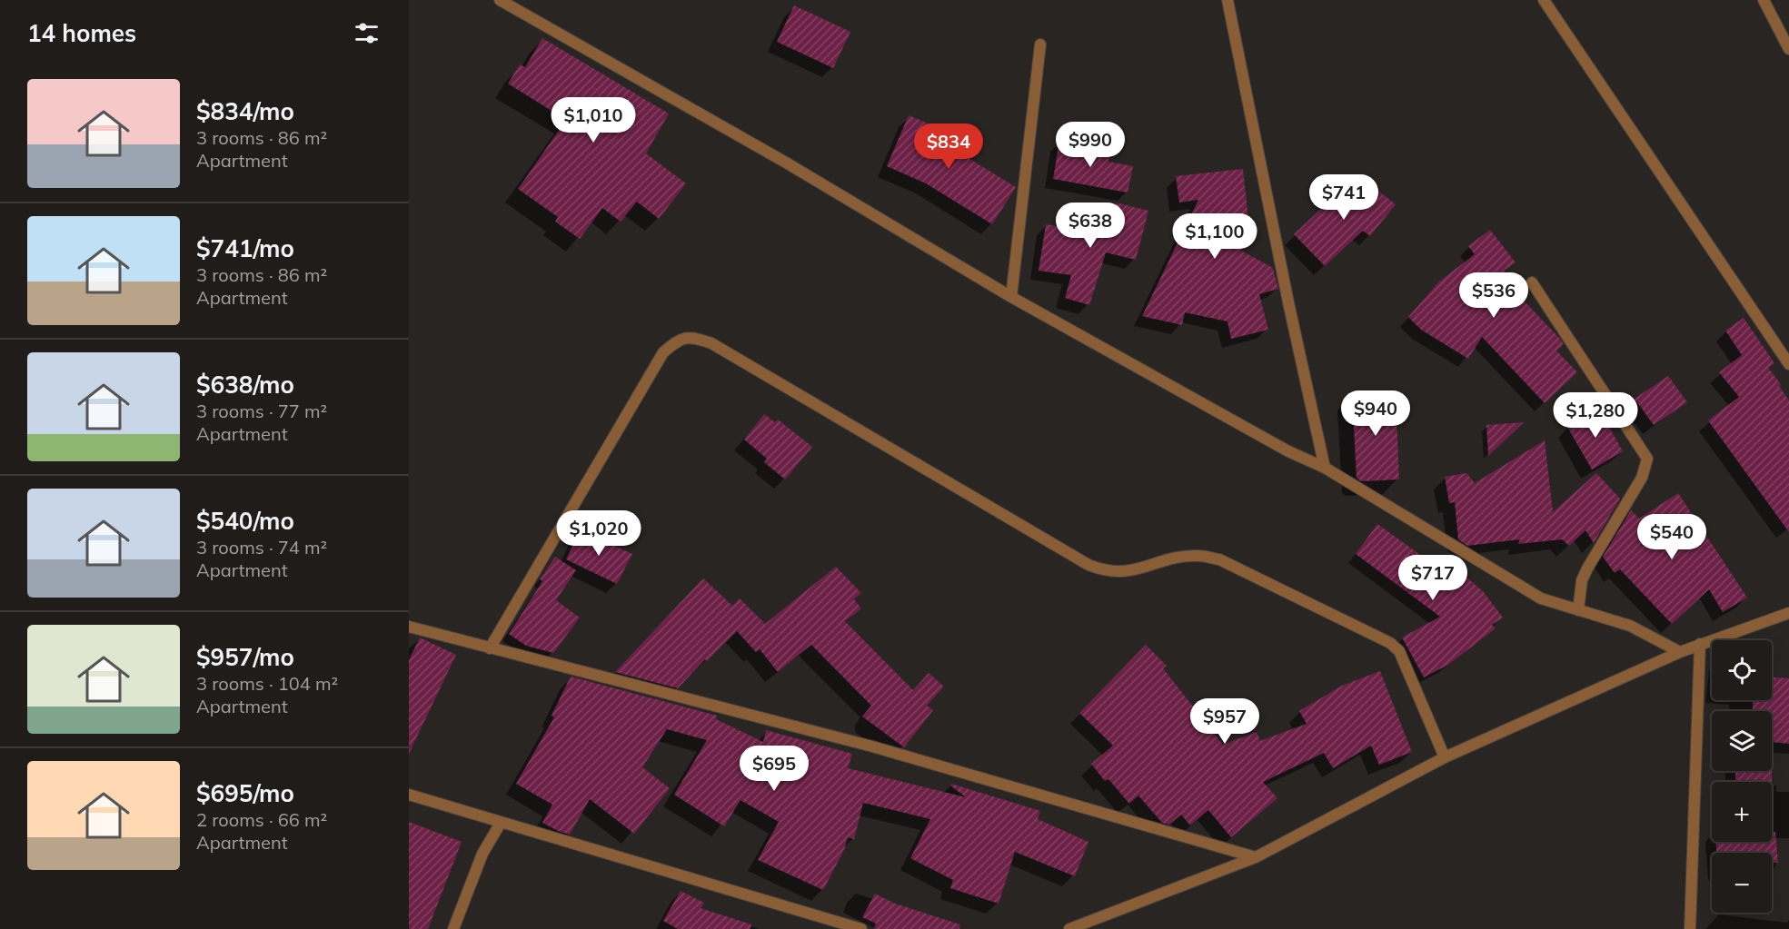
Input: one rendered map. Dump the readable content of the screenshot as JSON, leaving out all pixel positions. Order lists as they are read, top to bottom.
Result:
{
  "page": {
    "heading": "14 homes",
    "list": [
      {
        "name": "$834/mo",
        "note": "3 rooms · 86 m² · Apartment"
      },
      {
        "name": "$741/mo",
        "note": "3 rooms · 86 m² · Apartment"
      },
      {
        "name": "$638/mo",
        "note": "3 rooms · 77 m² · Apartment"
      },
      {
        "name": "$540/mo",
        "note": "3 rooms · 74 m² · Apartment"
      },
      {
        "name": "$957/mo",
        "note": "3 rooms · 104 m² · Apartment"
      },
      {
        "name": "$695/mo",
        "note": "2 rooms · 66 m² · Apartment"
      }
    ],
    "price": [
      "$1,010",
      "$990",
      "$834",
      "$741",
      "$638",
      "$1,100",
      "$536",
      "$940",
      "$1,280",
      "$1,020",
      "$540",
      "$717",
      "$957",
      "$695"
    ],
    "map_buttons": ["+", "−"]
  }
}
